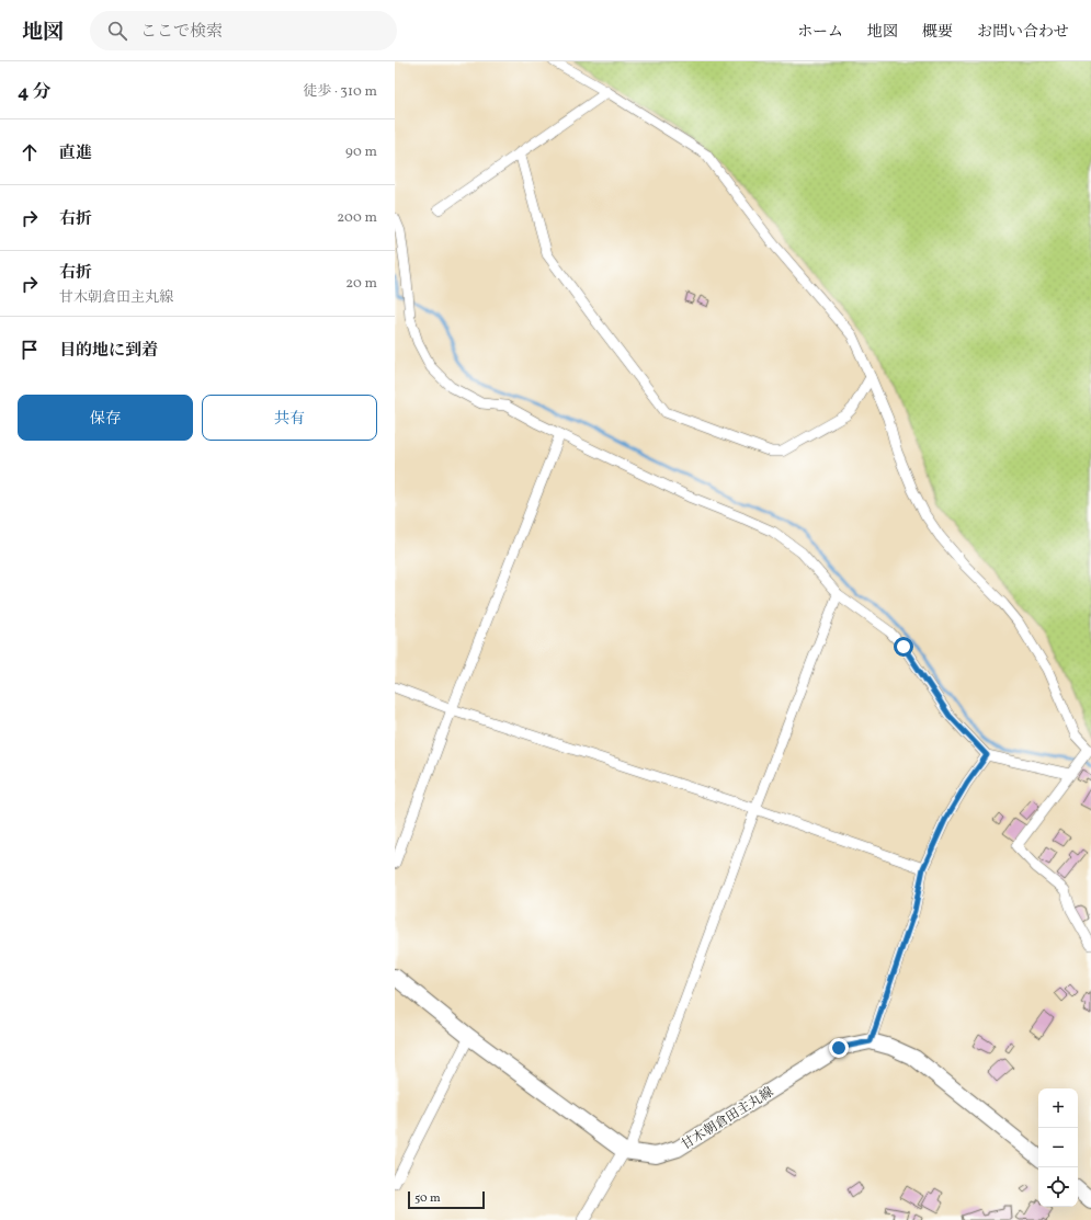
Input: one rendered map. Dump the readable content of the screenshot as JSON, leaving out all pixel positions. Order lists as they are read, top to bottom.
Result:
{
  "streets": {
    "main road": ["甘木朝倉田主丸線"]
  },
  "scale_bar": "50 m",
  "page": {
    "header": "地図",
    "search": "ここで検索",
    "nav": [
      "ホーム",
      "地図",
      "概要",
      "お問い合わせ"
    ],
    "heading": ["4 分", "徒歩 · 310 m"],
    "list": [
      ["直進", "90 m"],
      ["右折", "200 m"],
      ["右折", "甘木朝倉田主丸線", "20 m"],
      "目的地に到着"
    ],
    "buttons": ["保存", "共有"],
    "map_buttons": ["+", "−"],
    "scale": "50 m"
  }
}
